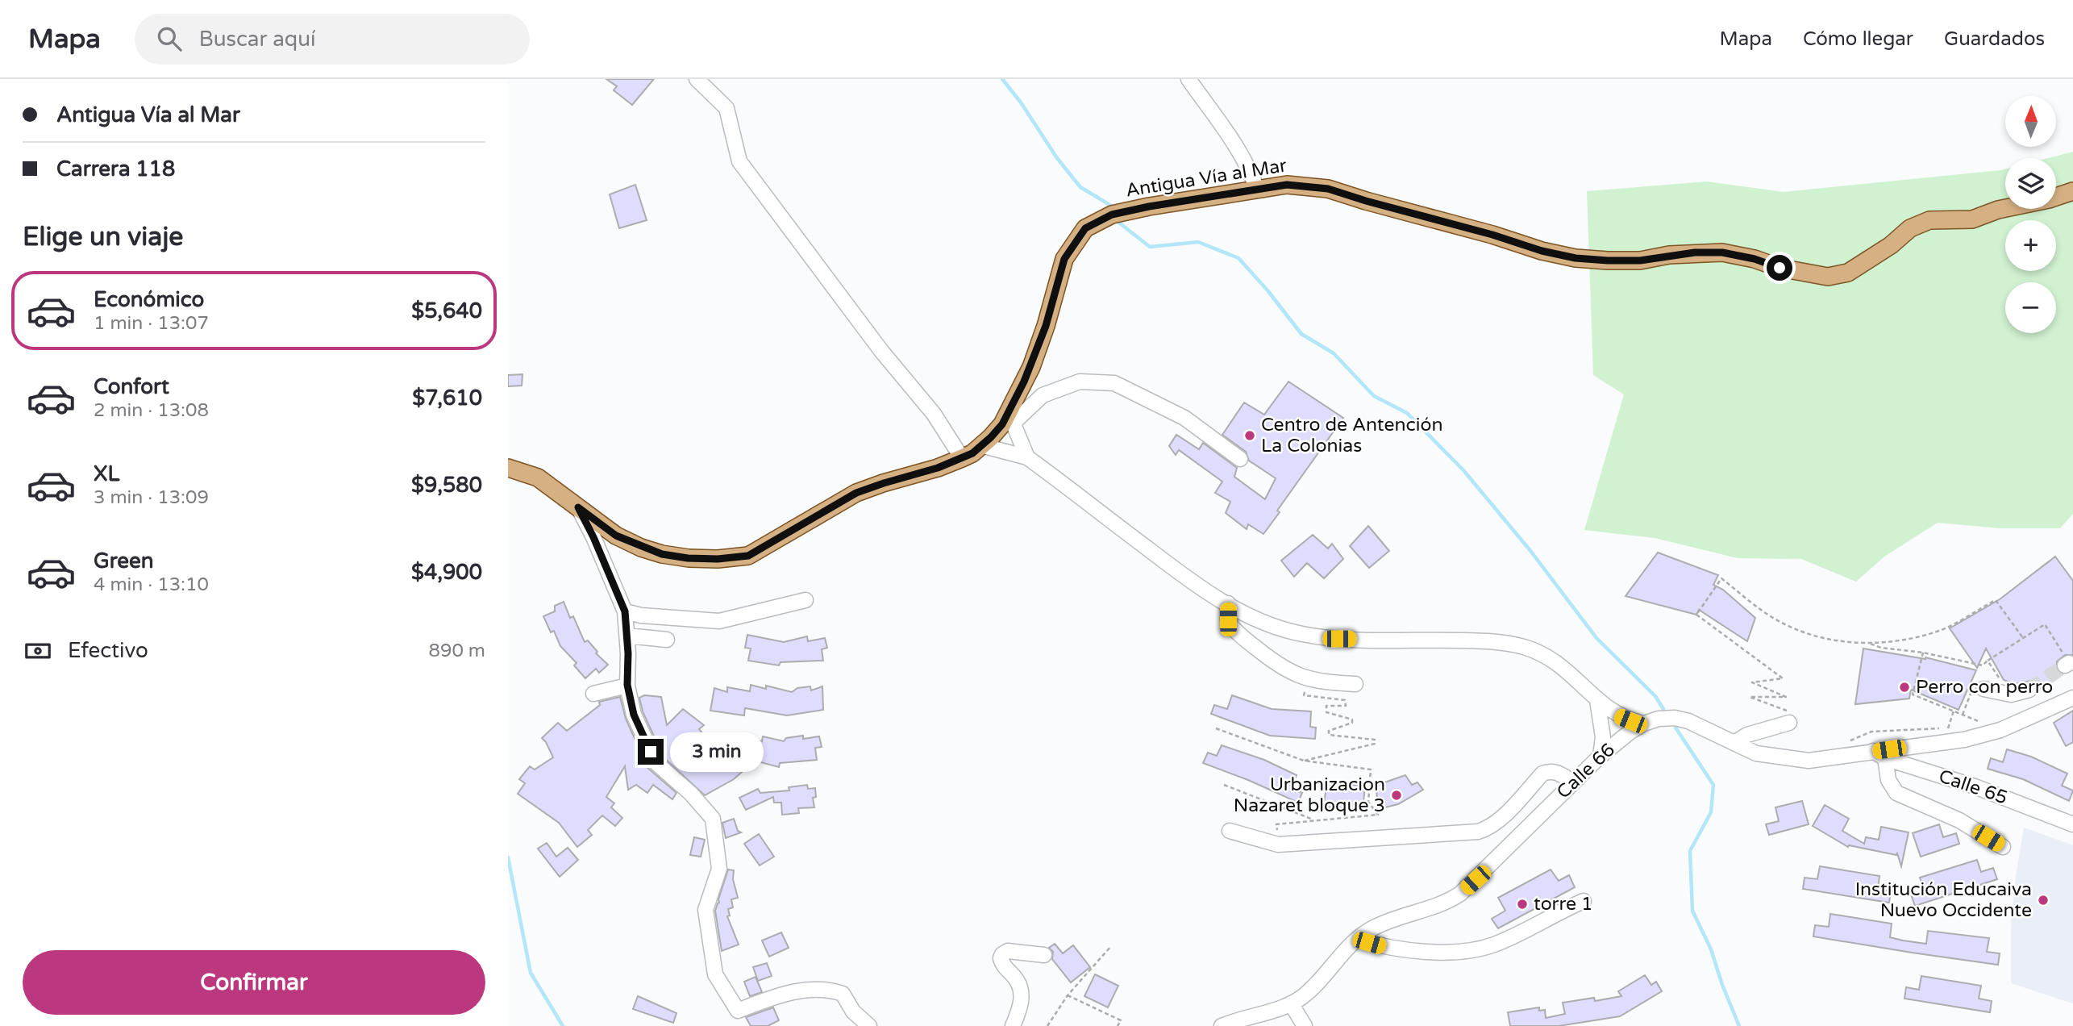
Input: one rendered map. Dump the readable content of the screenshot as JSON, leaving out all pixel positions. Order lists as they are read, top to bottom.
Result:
{
  "streets": {
    "main road": ["Antigua Vía al Mar"],
    "street": ["Calle 66", "Calle 65"]
  },
  "crossings": [
    ["Calle 66", "Calle 65"]
  ],
  "places": [
    "Centro de Antención La Colonias",
    "Perro con perro",
    "Urbanizacion Nazaret bloque 3",
    "Institución Educaiva Nuevo Occidente",
    "torre 1"
  ],
  "north": "top",
  "page": {
    "header": "Mapa",
    "search": "Buscar aquí",
    "nav": ["Mapa", "Cómo llegar", "Guardados"],
    "banner": ["Antigua Vía al Mar", "Carrera 118"],
    "map_buttons": ["+", "−"],
    "heading": "Elige un viaje",
    "list": [
      {
        "name": "Económico",
        "note": "1 min · 13:07",
        "value": "$5,640"
      },
      {
        "name": "Confort",
        "note": "2 min · 13:08",
        "value": "$7,610"
      },
      {
        "name": "XL",
        "note": "3 min · 13:09",
        "value": "$9,580"
      },
      {
        "name": "Green",
        "note": "4 min · 13:10",
        "value": "$4,900"
      }
    ],
    "pay": ["Efectivo", "890 m"],
    "bubble": "3 min",
    "buttons": "Confirmar"
  }
}
